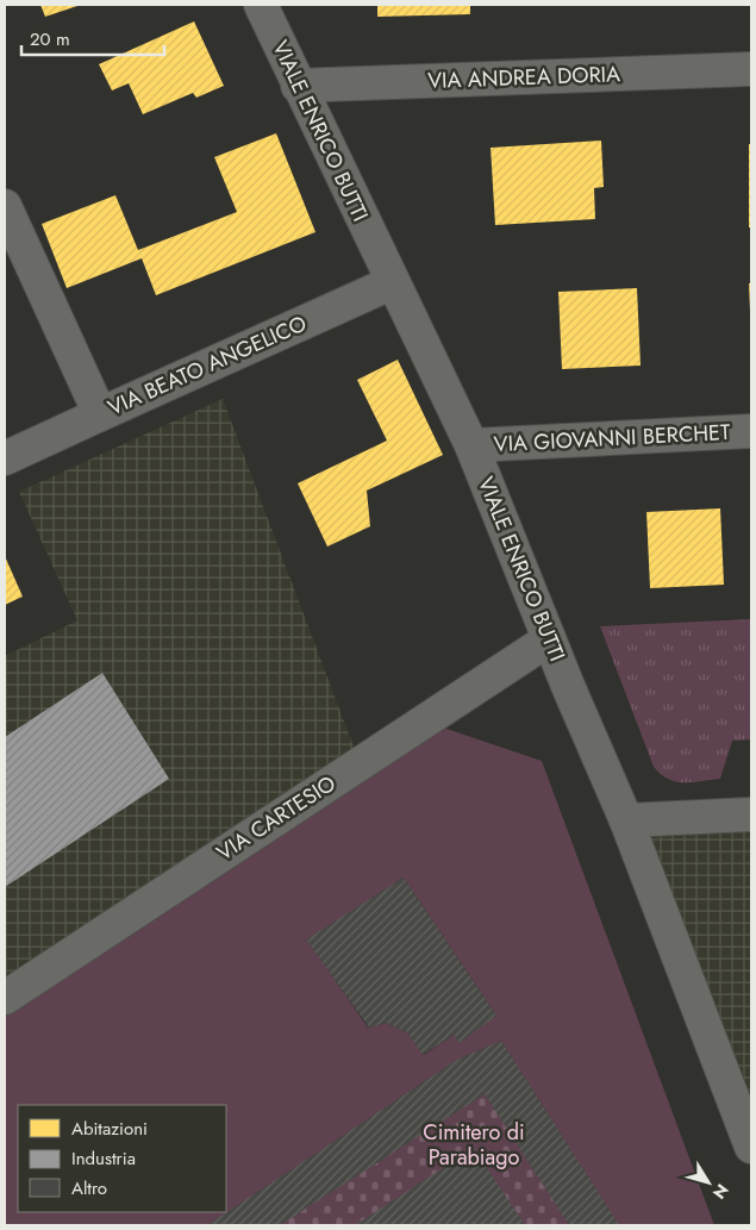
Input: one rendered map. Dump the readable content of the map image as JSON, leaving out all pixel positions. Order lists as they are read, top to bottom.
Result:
{
  "streets": {
    "street": [
      "VIA ANDREA DORIA",
      "VIALE ENRICO BUTTI",
      "VIA BEATO ANGELICO",
      "VIA GIOVANNI BERCHET",
      "VIA CARTESIO"
    ]
  },
  "crossings": [
    ["VIA ANDREA DORIA", "VIALE ENRICO BUTTI"],
    ["VIALE ENRICO BUTTI", "VIA BEATO ANGELICO"],
    ["VIALE ENRICO BUTTI", "VIA GIOVANNI BERCHET"],
    ["VIALE ENRICO BUTTI", "VIA CARTESIO"]
  ],
  "parks": ["Cimitero di Parabiago"],
  "legend": ["Abitazioni", "Industria", "Altro"],
  "scale_bar": "20 m",
  "north": "bottom right"
}
